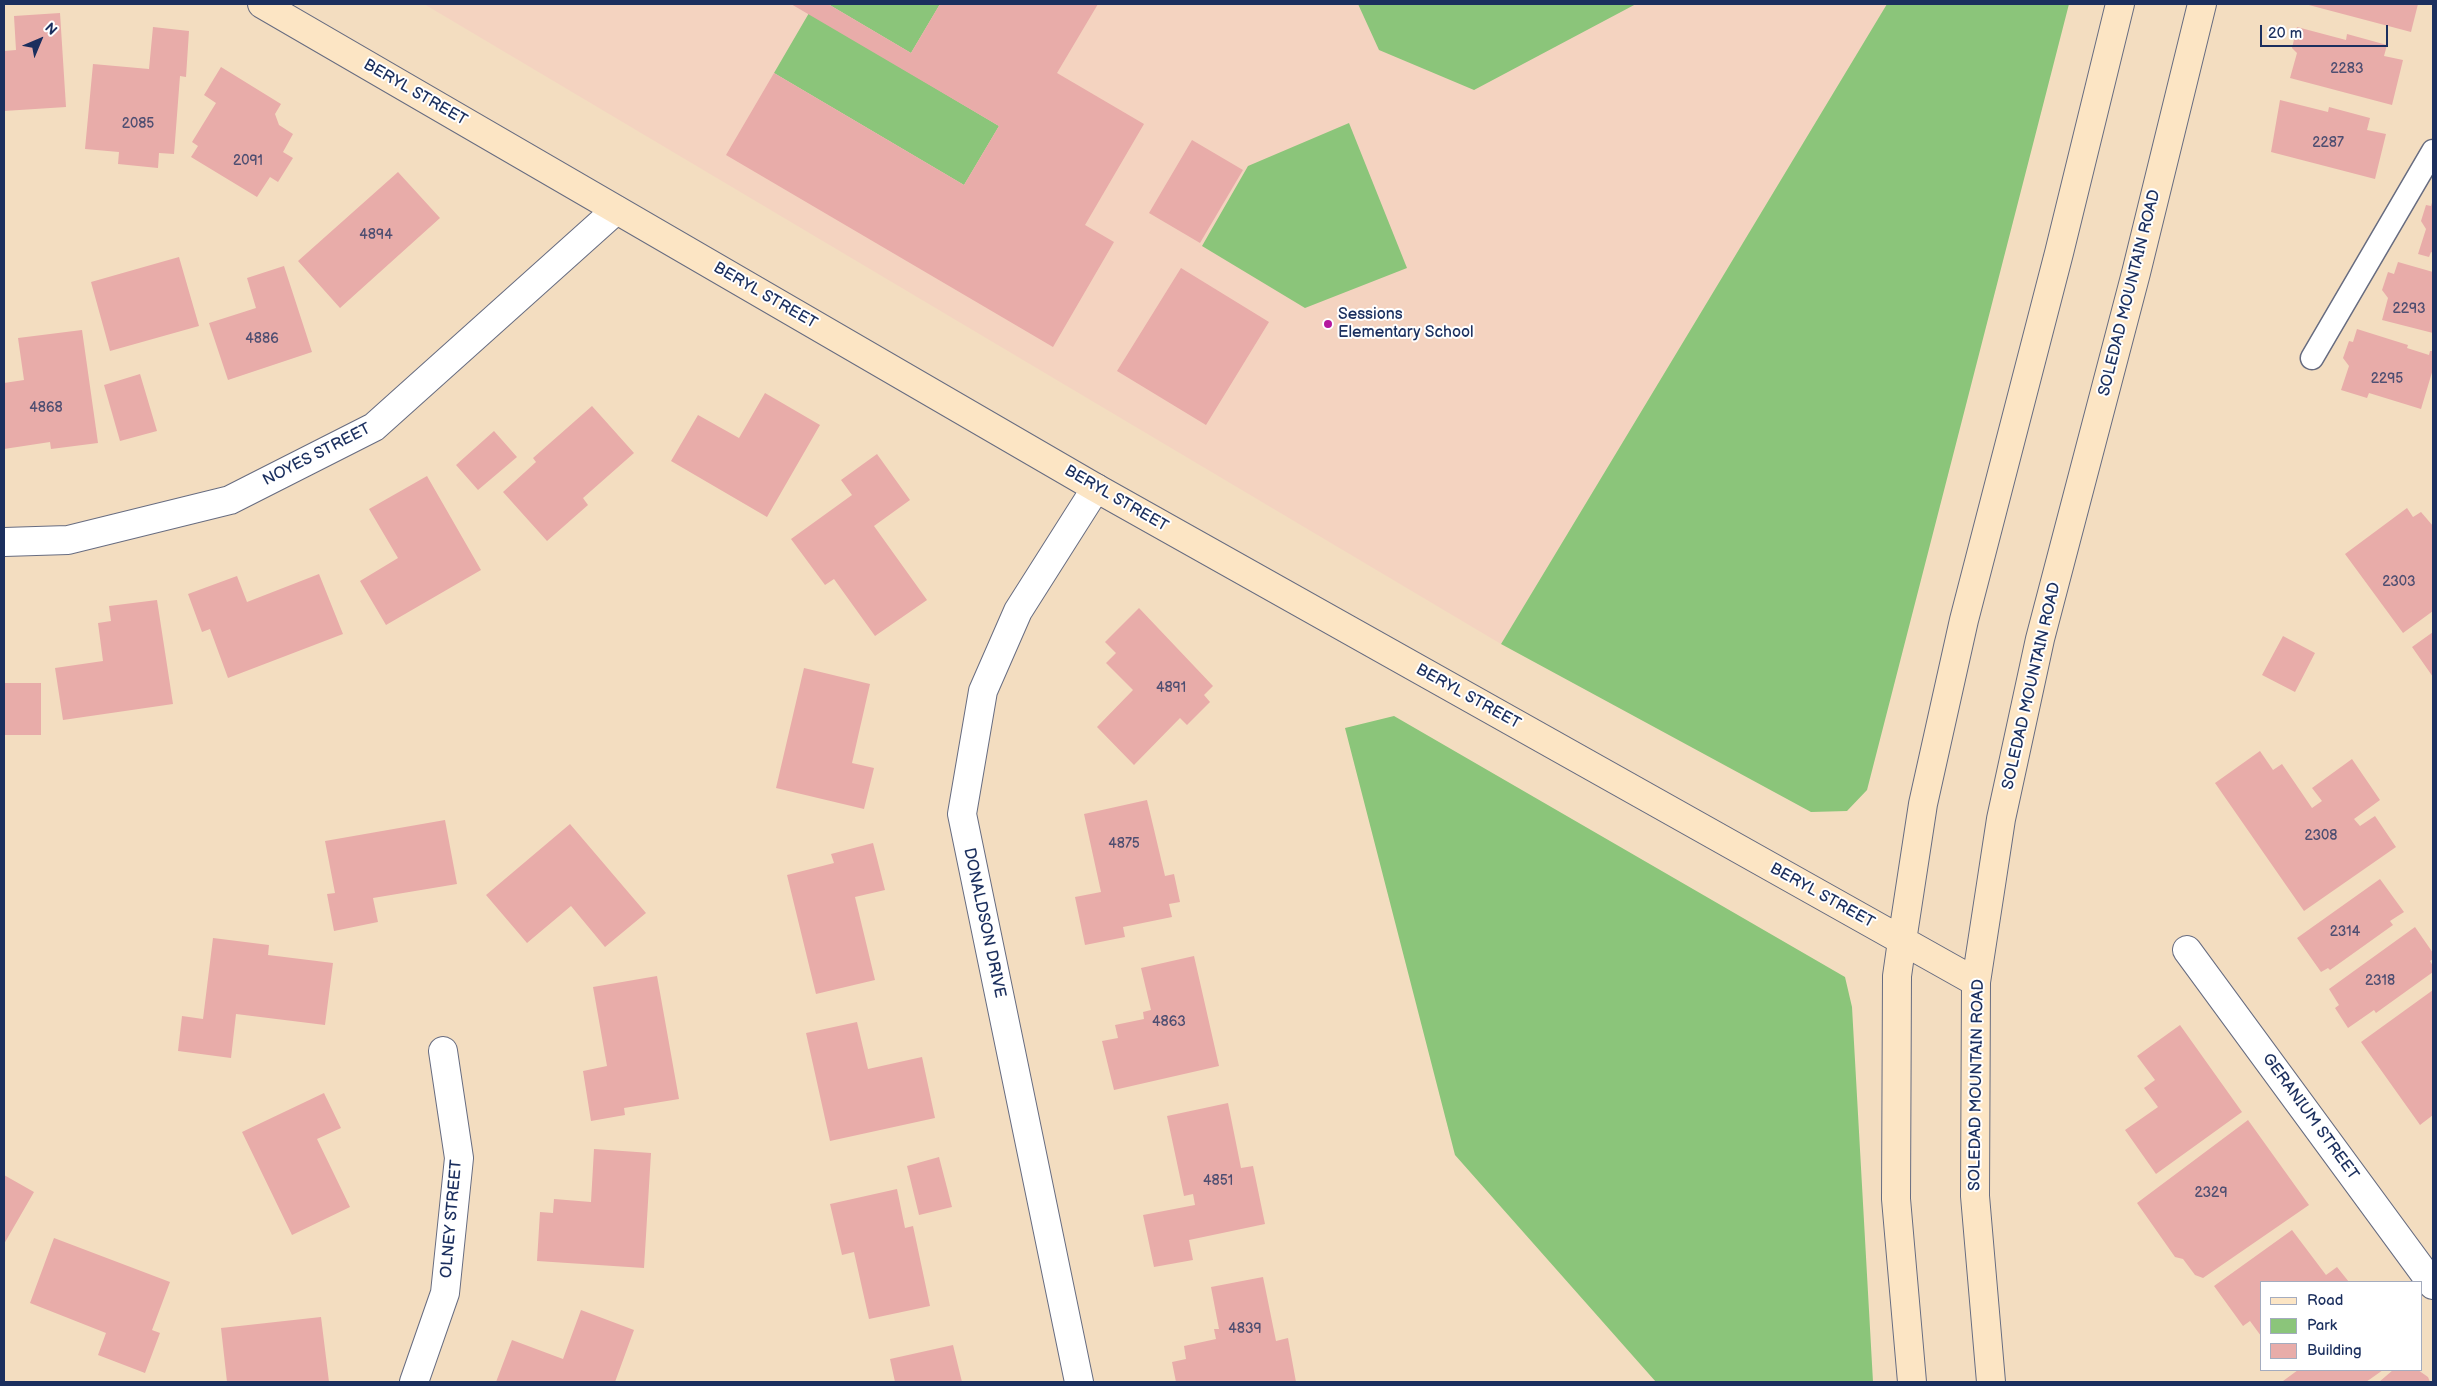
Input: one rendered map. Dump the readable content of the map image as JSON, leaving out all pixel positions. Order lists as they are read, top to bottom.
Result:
{
  "streets": {
    "main road": ["BERYL STREET", "SOLEDAD MOUNTAIN ROAD"],
    "street": [
      "NOYES STREET",
      "DONALDSON DRIVE",
      "GERANIUM STREET",
      "OLNEY STREET"
    ]
  },
  "crossings": [
    ["BERYL STREET", "SOLEDAD MOUNTAIN ROAD"],
    ["BERYL STREET", "NOYES STREET"],
    ["BERYL STREET", "DONALDSON DRIVE"]
  ],
  "places": ["Sessions Elementary School"],
  "house_numbers": [
    "2283",
    "2085",
    "2287",
    "2091",
    "4894",
    "2293",
    "4886",
    "2295",
    "4868",
    "2303",
    "4891",
    "2308",
    "4875",
    "2314",
    "2318",
    "4863",
    "4851",
    "2329",
    "4839"
  ],
  "legend": ["Road", "Park", "Building"],
  "scale_bar": "20 m",
  "north": "top right"
}
